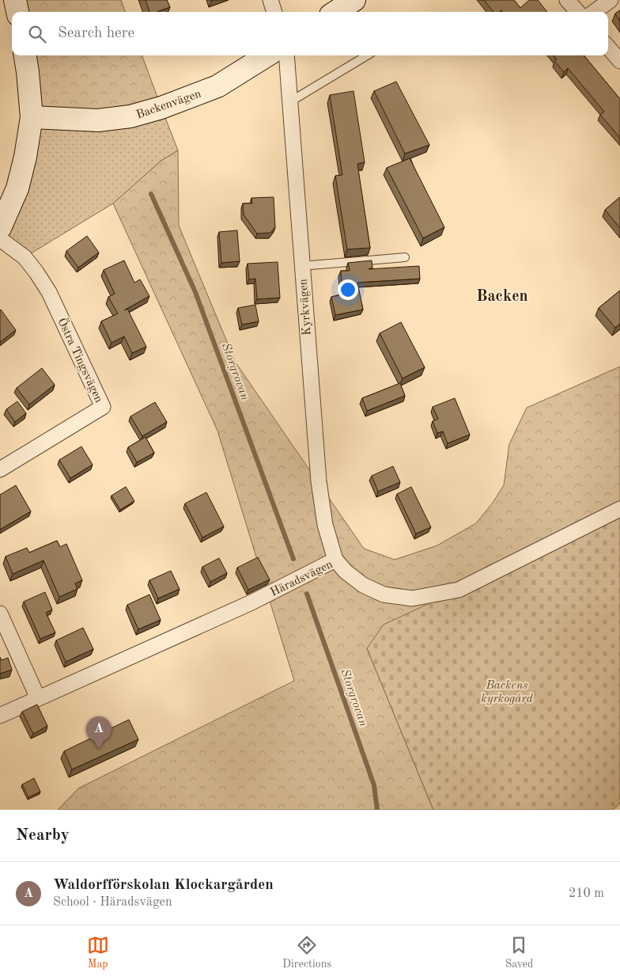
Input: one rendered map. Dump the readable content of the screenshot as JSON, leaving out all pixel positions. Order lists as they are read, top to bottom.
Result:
{
  "streets": {
    "street": [
      "Backenvägen",
      "Kyrkvägen",
      "Östra Tingsvägen",
      "Häradsvägen"
    ]
  },
  "crossings": [
    ["Kyrkvägen", "Häradsvägen"]
  ],
  "districts": ["Backen"],
  "water": ["Storgrovan"],
  "parks": ["Backens kyrkogård"],
  "page": {
    "search": "Search here",
    "pins": "A",
    "heading": "Nearby",
    "list": [
      {
        "mark": "A",
        "name": "Waldorfförskolan Klockargården",
        "note": "School · Häradsvägen",
        "value": "210 m"
      }
    ],
    "nav": ["Map", "Directions", "Saved"]
  }
}
